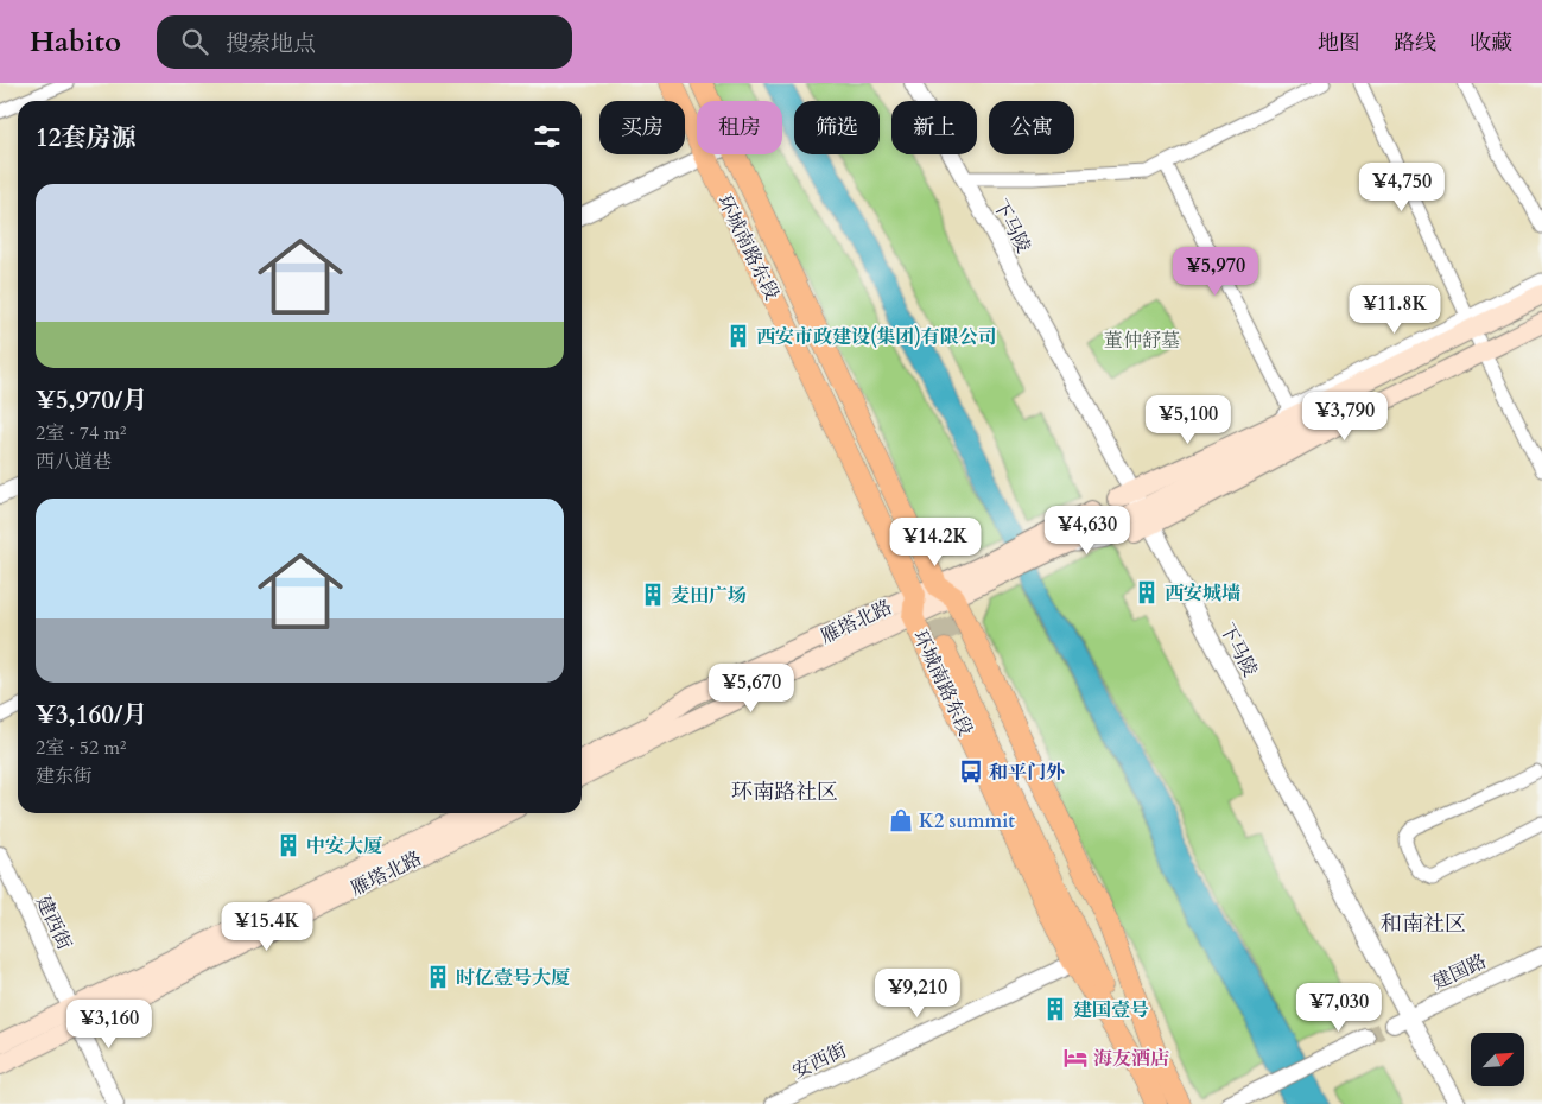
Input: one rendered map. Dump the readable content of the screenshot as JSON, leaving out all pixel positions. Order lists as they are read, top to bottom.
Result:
{
  "streets": {
    "main road": ["环城南路东段", "雁塔北路"],
    "street": [
      "下马陵",
      "建西街",
      "建国路",
      "安西街"
    ]
  },
  "crossings": [
    ["下马陵", "建国路"],
    ["环城南路东段", "雁塔北路"],
    ["环城南路东段", "安西街"],
    ["雁塔北路", "建西街"]
  ],
  "districts": ["环南路社区", "和南社区"],
  "parks": ["董仲舒墓"],
  "places": {
    "building": [
      "西安市政建设(集团)有限公司",
      "西安城墙",
      "麦田广场",
      "中安大厦",
      "时亿壹号大厦",
      "建国壹号"
    ],
    "bus stop": ["和平门外"],
    "shop": ["K2 summit"],
    "hotel": ["海友酒店"]
  },
  "north": "top right",
  "page": {
    "header": "Habito",
    "search": "搜索地点",
    "nav": ["地图", "路线", "收藏"],
    "chip": [
      "买房",
      "租房",
      "筛选",
      "新上",
      "公寓"
    ],
    "heading": "12套房源",
    "price": [
      "¥4,750",
      "¥5,970",
      "¥11.8K",
      "¥3,790",
      "¥5,100",
      "¥4,630",
      "¥14.2K",
      "¥5,670",
      "¥15.4K",
      "¥9,210",
      "¥7,030",
      "¥3,160"
    ],
    "list": [
      {
        "name": "¥5,970/月",
        "note": "2室 · 74 m² · 西八道巷"
      },
      {
        "name": "¥3,160/月",
        "note": "2室 · 52 m² · 建东街"
      }
    ]
  }
}
